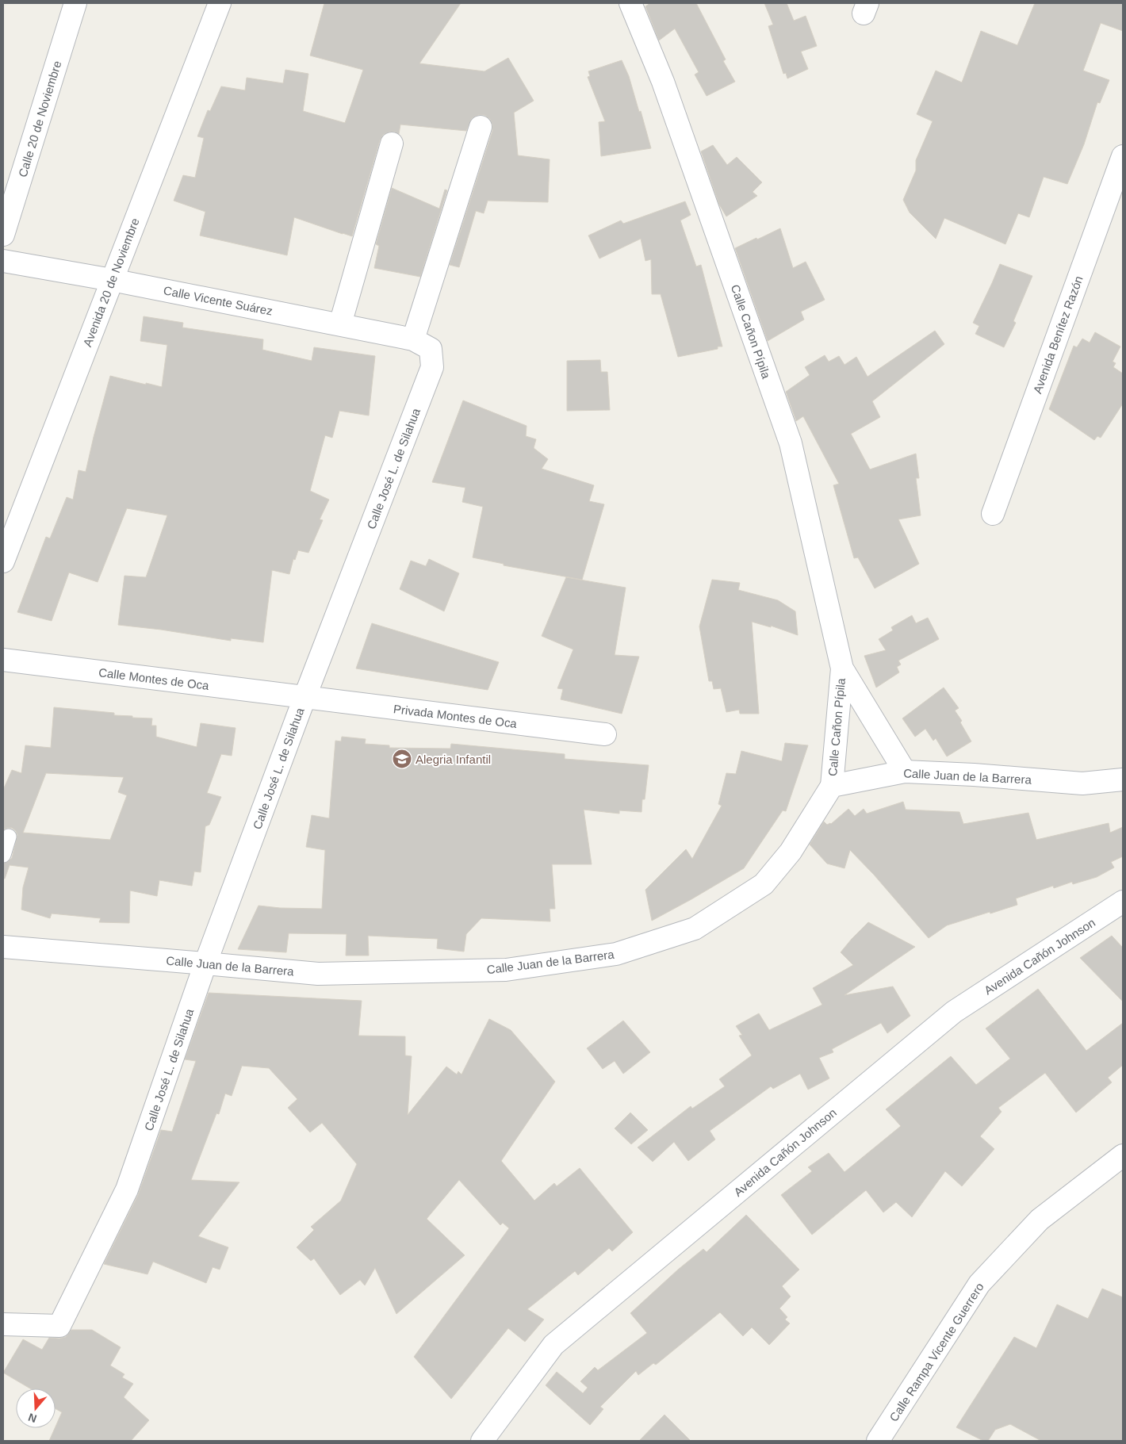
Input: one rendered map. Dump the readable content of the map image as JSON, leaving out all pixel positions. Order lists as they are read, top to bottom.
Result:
{
  "streets": {
    "street": [
      "Calle 20 de Noviembre",
      "Avenida 20 de Noviembre",
      "Calle Vicente Suárez",
      "Calle Cañon Pípila",
      "Avenida Benítez Razón",
      "Calle José L. de Silahua",
      "Calle Montes de Oca",
      "Privada Montes de Oca",
      "Calle Juan de la Barrera",
      "Avenida Cañón Johnson",
      "Calle Rampa Vicente Guerrero"
    ]
  },
  "crossings": [
    ["Avenida 20 de Noviembre", "Calle Vicente Suárez"],
    ["Calle Vicente Suárez", "Calle José L. de Silahua"],
    ["Calle Cañon Pípila", "Calle Juan de la Barrera"],
    ["Calle José L. de Silahua", "Calle Montes de Oca"],
    ["Calle José L. de Silahua", "Privada Montes de Oca"],
    ["Calle José L. de Silahua", "Calle Juan de la Barrera"],
    ["Calle Montes de Oca", "Privada Montes de Oca"]
  ],
  "places": {
    "school or university": ["Alegria Infantil"]
  },
  "north": "bottom"
}
